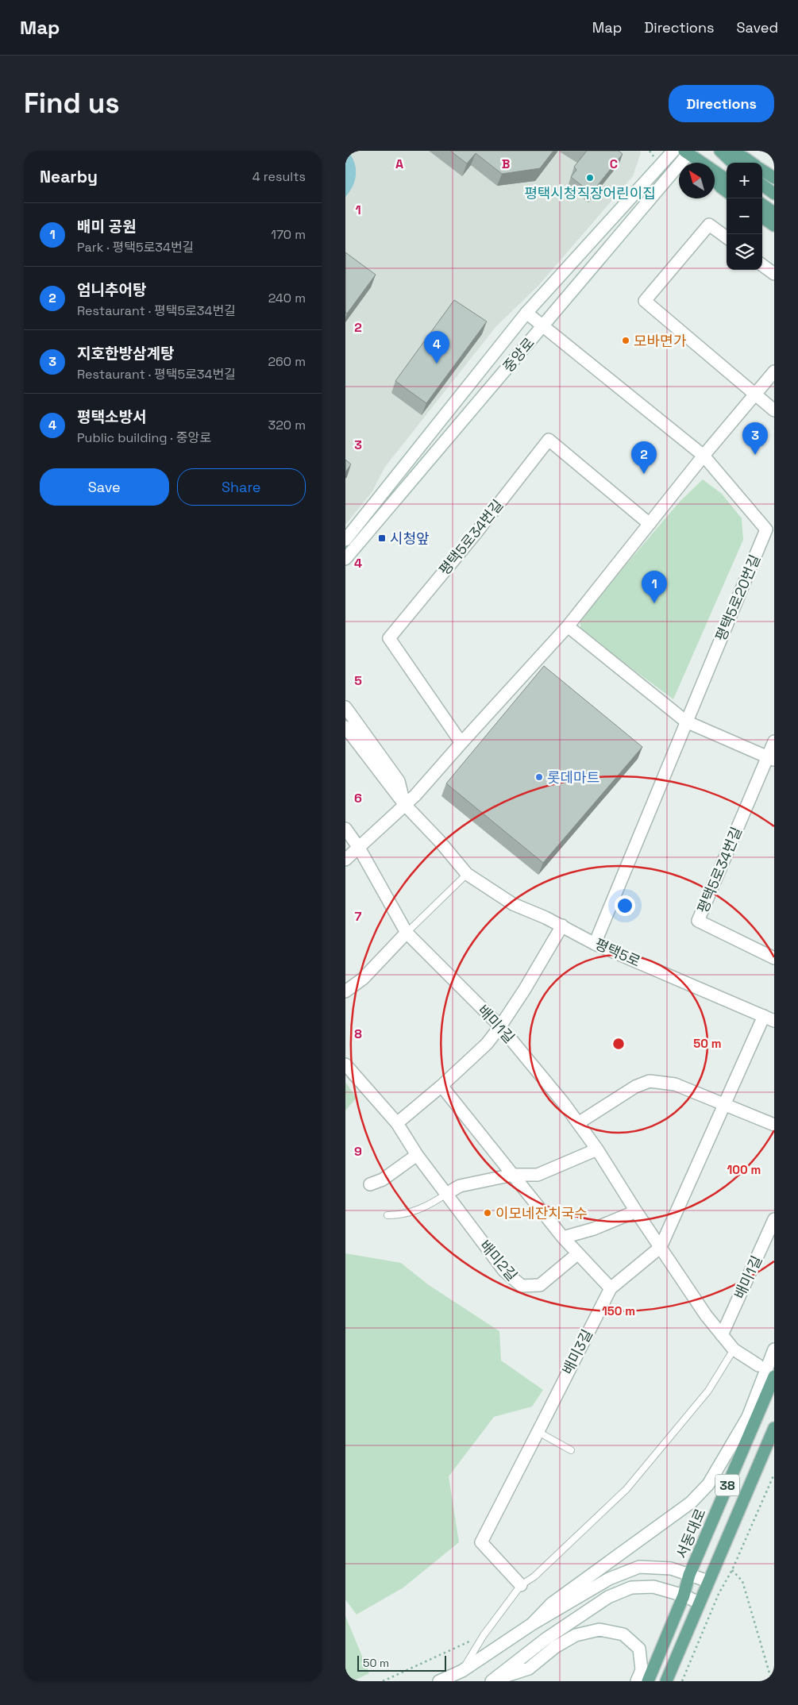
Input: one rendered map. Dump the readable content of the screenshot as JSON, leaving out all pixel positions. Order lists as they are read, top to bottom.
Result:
{
  "streets": {
    "main road": ["38", "서동대로"],
    "street": [
      "중앙로",
      "평택5로34번길",
      "평택5로20번길",
      "평택5로",
      "배미1길",
      "배미2길",
      "배미3길"
    ]
  },
  "crossings": [
    ["중앙로", "평택5로20번길"],
    ["평택5로20번길", "평택5로"],
    ["배미1길", "배미3길"]
  ],
  "places": {
    "other": [
      "평택시청직장어린이집",
      "모바면가",
      "롯데마트",
      "이모네잔치국수"
    ],
    "transit": ["시청앞"]
  },
  "scale_bar": "50 m",
  "north": "top left",
  "page": {
    "header": "Map",
    "nav": ["Map", "Directions", "Saved"],
    "buttons": [
      "Directions",
      ["Save", "Share"]
    ],
    "title": "Find us",
    "heading": ["Nearby", "4 results"],
    "map_buttons": ["+", "−"],
    "list": [
      {
        "mark": "1",
        "name": "배미 공원",
        "note": "Park · 평택5로34번길",
        "value": "170 m"
      },
      {
        "mark": "2",
        "name": "엄니추어탕",
        "note": "Restaurant · 평택5로34번길",
        "value": "240 m"
      },
      {
        "mark": "3",
        "name": "지호한방삼계탕",
        "note": "Restaurant · 평택5로34번길",
        "value": "260 m"
      },
      {
        "mark": "4",
        "name": "평택소방서",
        "note": "Public building · 중앙로",
        "value": "320 m"
      }
    ],
    "pins": [
      "4",
      "3",
      "2",
      "1"
    ],
    "scale": "50 m"
  },
  "grid": {
    "columns": ["A", "B", "C"],
    "rows": [
      "1",
      "2",
      "3",
      "4",
      "5",
      "6",
      "7",
      "8",
      "9"
    ]
  },
  "rings": ["50 m", "100 m", "150 m"]
}
